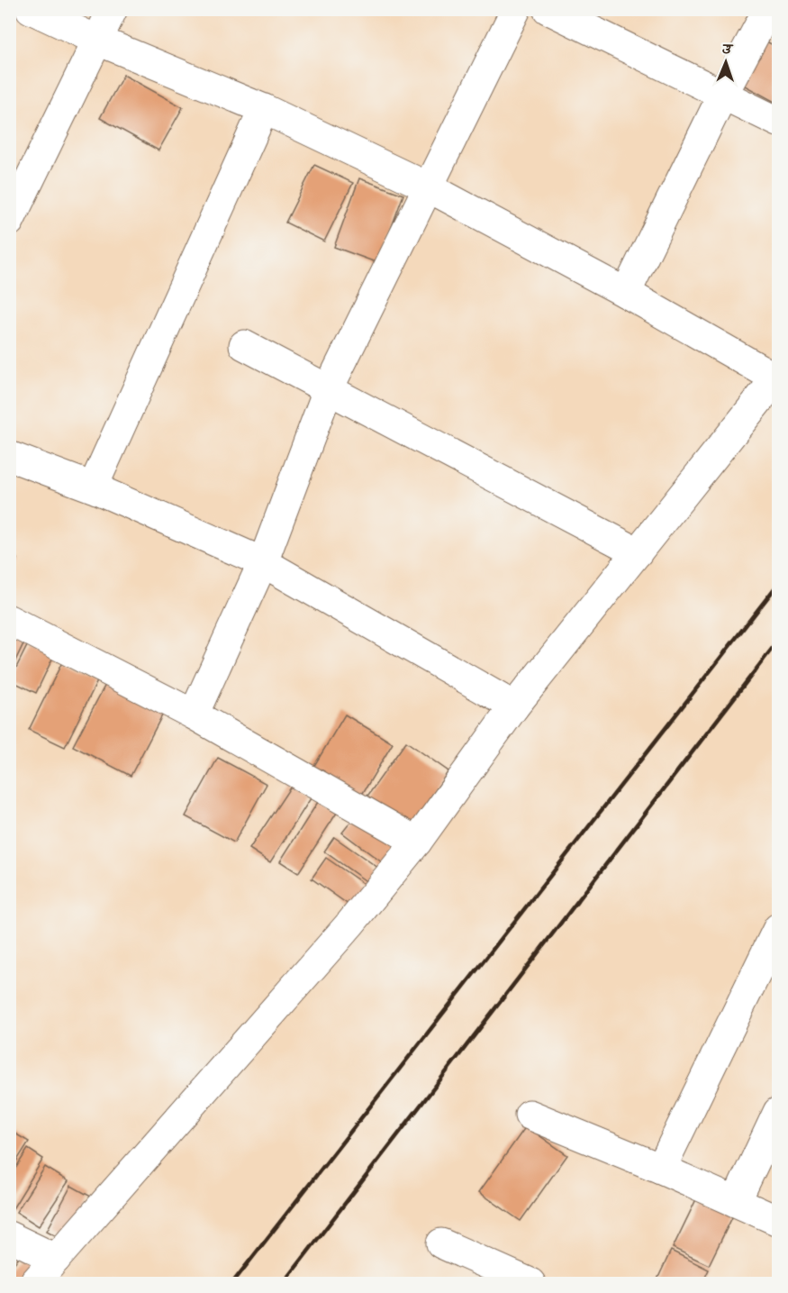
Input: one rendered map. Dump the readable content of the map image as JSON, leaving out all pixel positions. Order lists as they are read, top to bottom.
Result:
{
  "north": "top"
}
